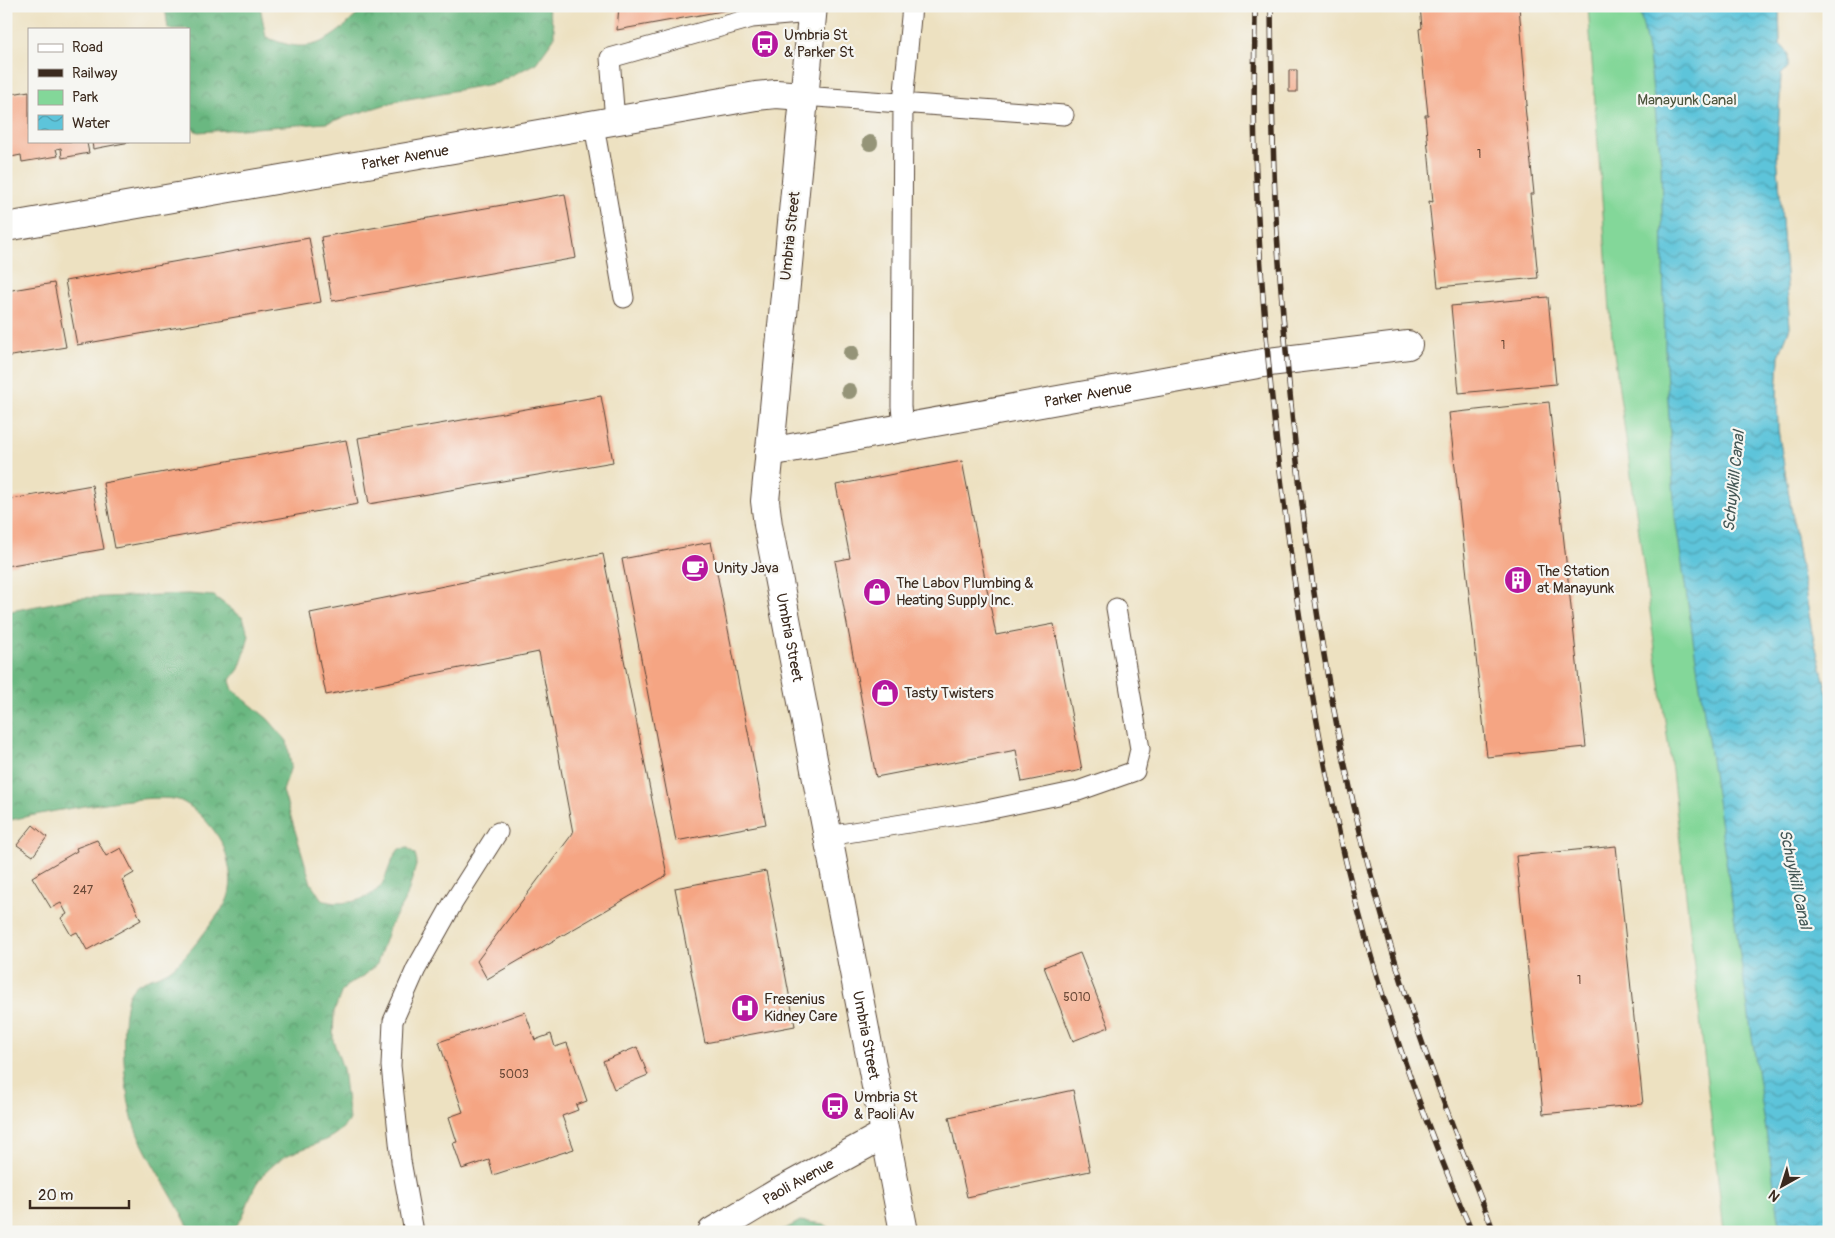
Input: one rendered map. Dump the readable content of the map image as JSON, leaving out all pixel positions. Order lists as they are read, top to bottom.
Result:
{
  "streets": {
    "street": ["Parker Avenue", "Umbria Street", "Paoli Avenue"]
  },
  "crossings": [
    ["Parker Avenue", "Umbria Street"],
    ["Umbria Street", "Paoli Avenue"]
  ],
  "water": ["Schuylkill Canal"],
  "parks": ["Manayunk Canal"],
  "places": {
    "bus stop": ["Umbria St & Parker St", "Umbria St & Paoli Av"],
    "cafe": ["Unity Java"],
    "building": ["The Station at Manayunk"],
    "shop": ["The Labov Plumbing & Heating Supply Inc.", "Tasty Twisters"],
    "hospital": ["Fresenius Kidney Care"]
  },
  "house_numbers": [
    "1",
    "1",
    "247",
    "1",
    "5010",
    "5003"
  ],
  "legend": [
    "Road",
    "Railway",
    "Park",
    "Water"
  ],
  "scale_bar": "20 m",
  "north": "bottom left"
}
